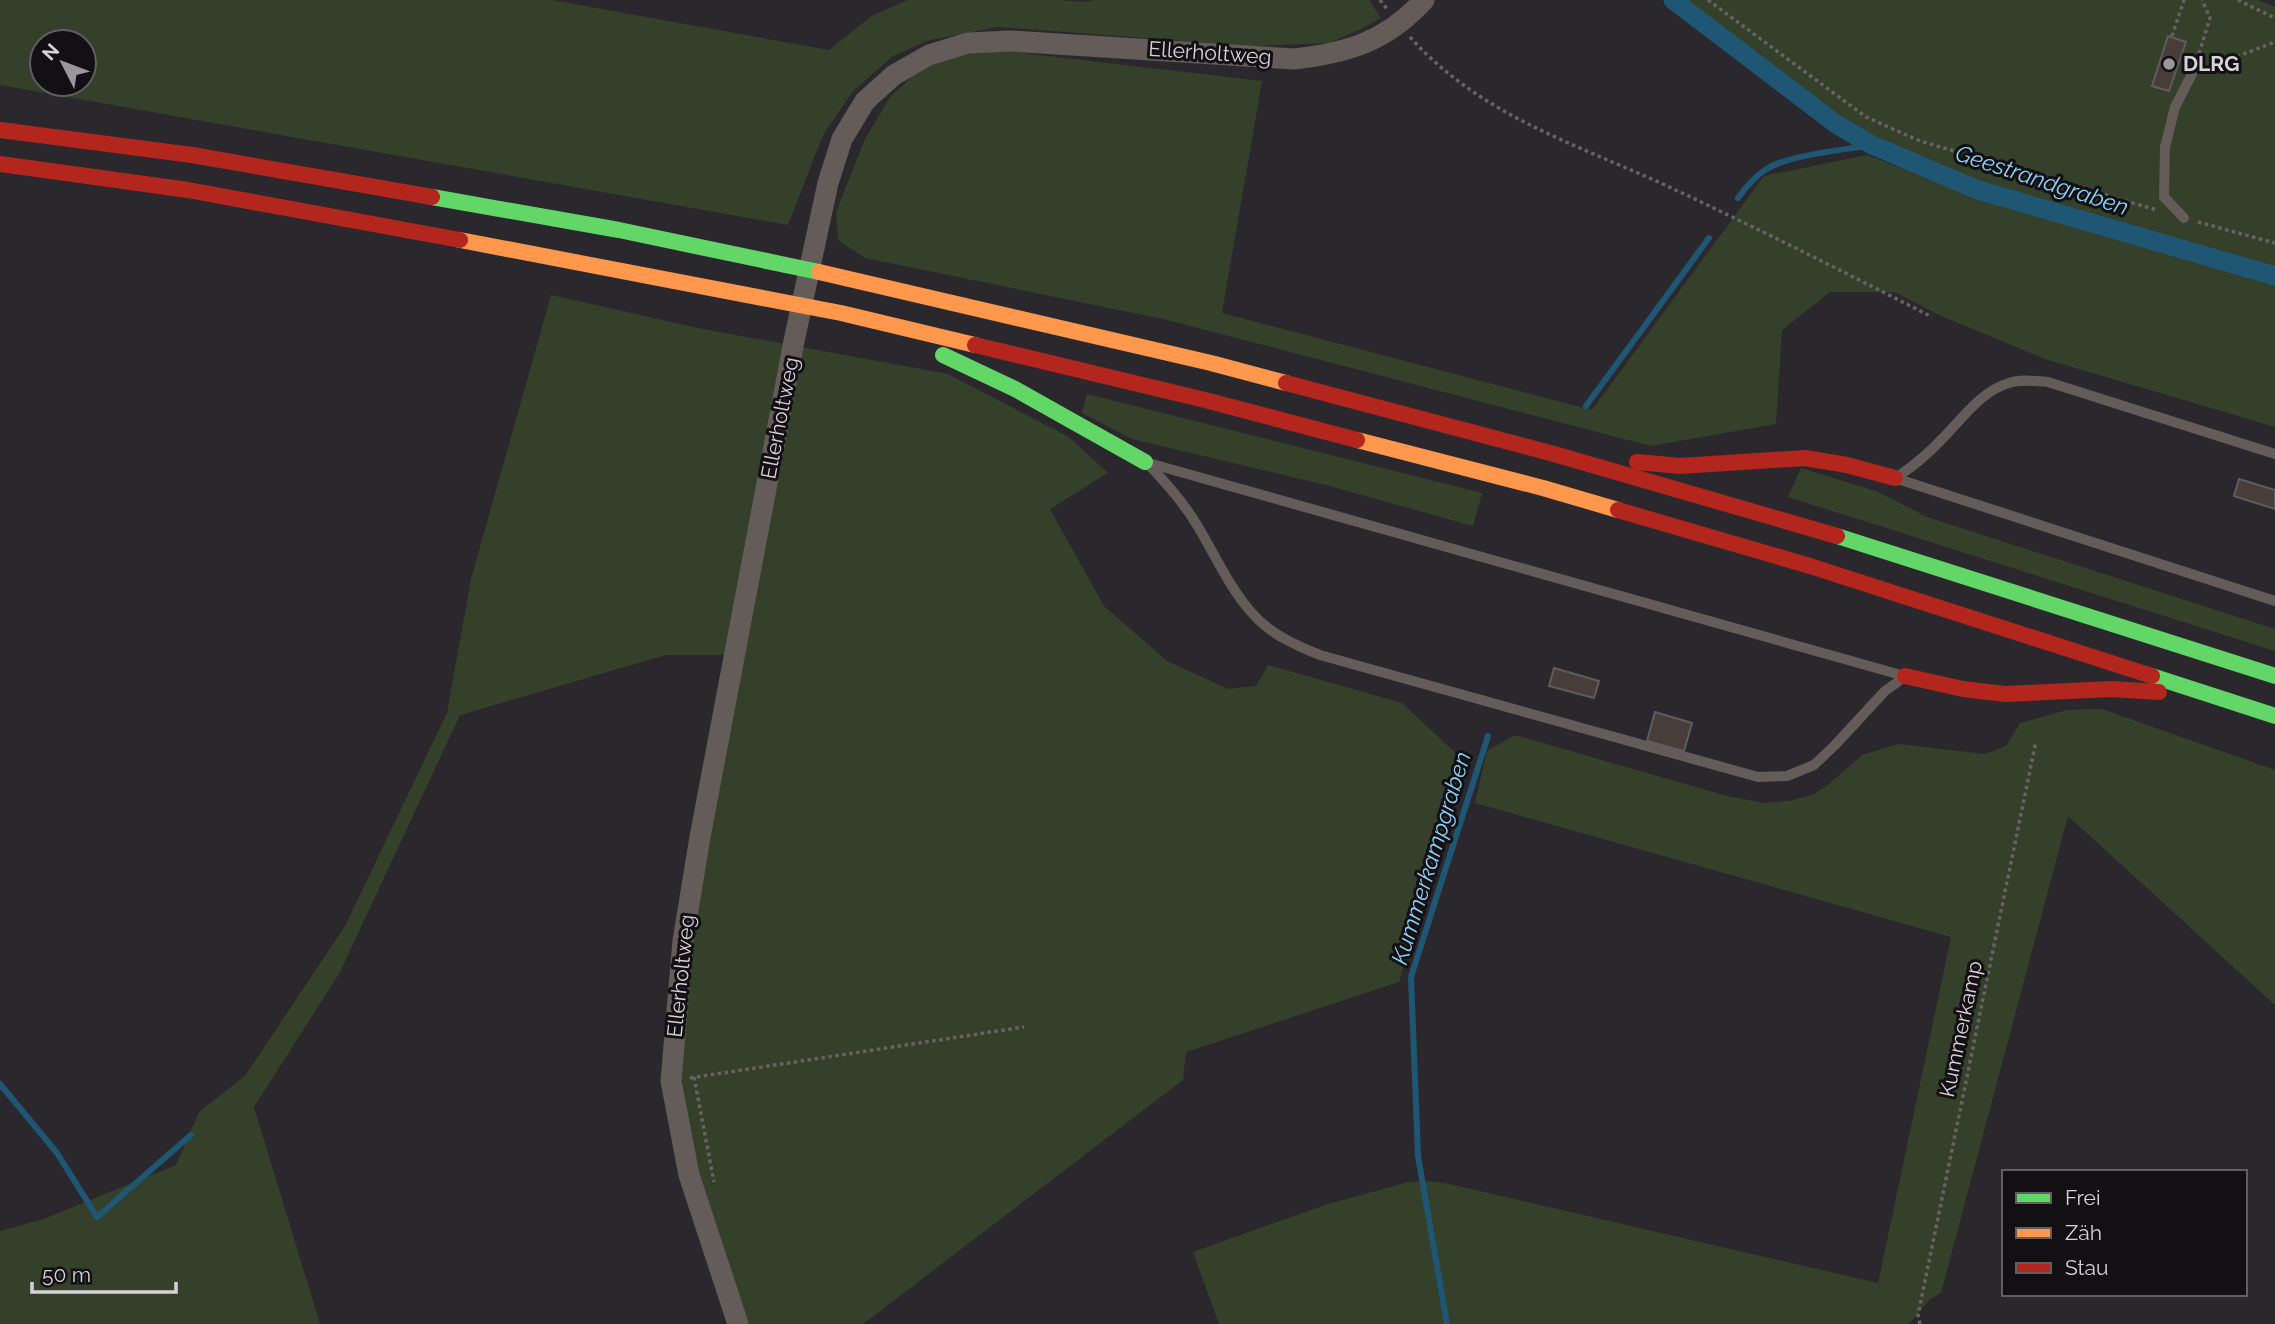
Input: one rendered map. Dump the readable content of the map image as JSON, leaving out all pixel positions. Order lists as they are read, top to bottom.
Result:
{
  "streets": {
    "street": ["Ellerholtweg"],
    "path": ["Kummerkamp"]
  },
  "water": ["Geestrandgraben", "Kummerkampgraben"],
  "places": ["DLRG"],
  "legend": ["Frei", "Zäh", "Stau"],
  "scale_bar": "50 m",
  "north": "top left"
}
